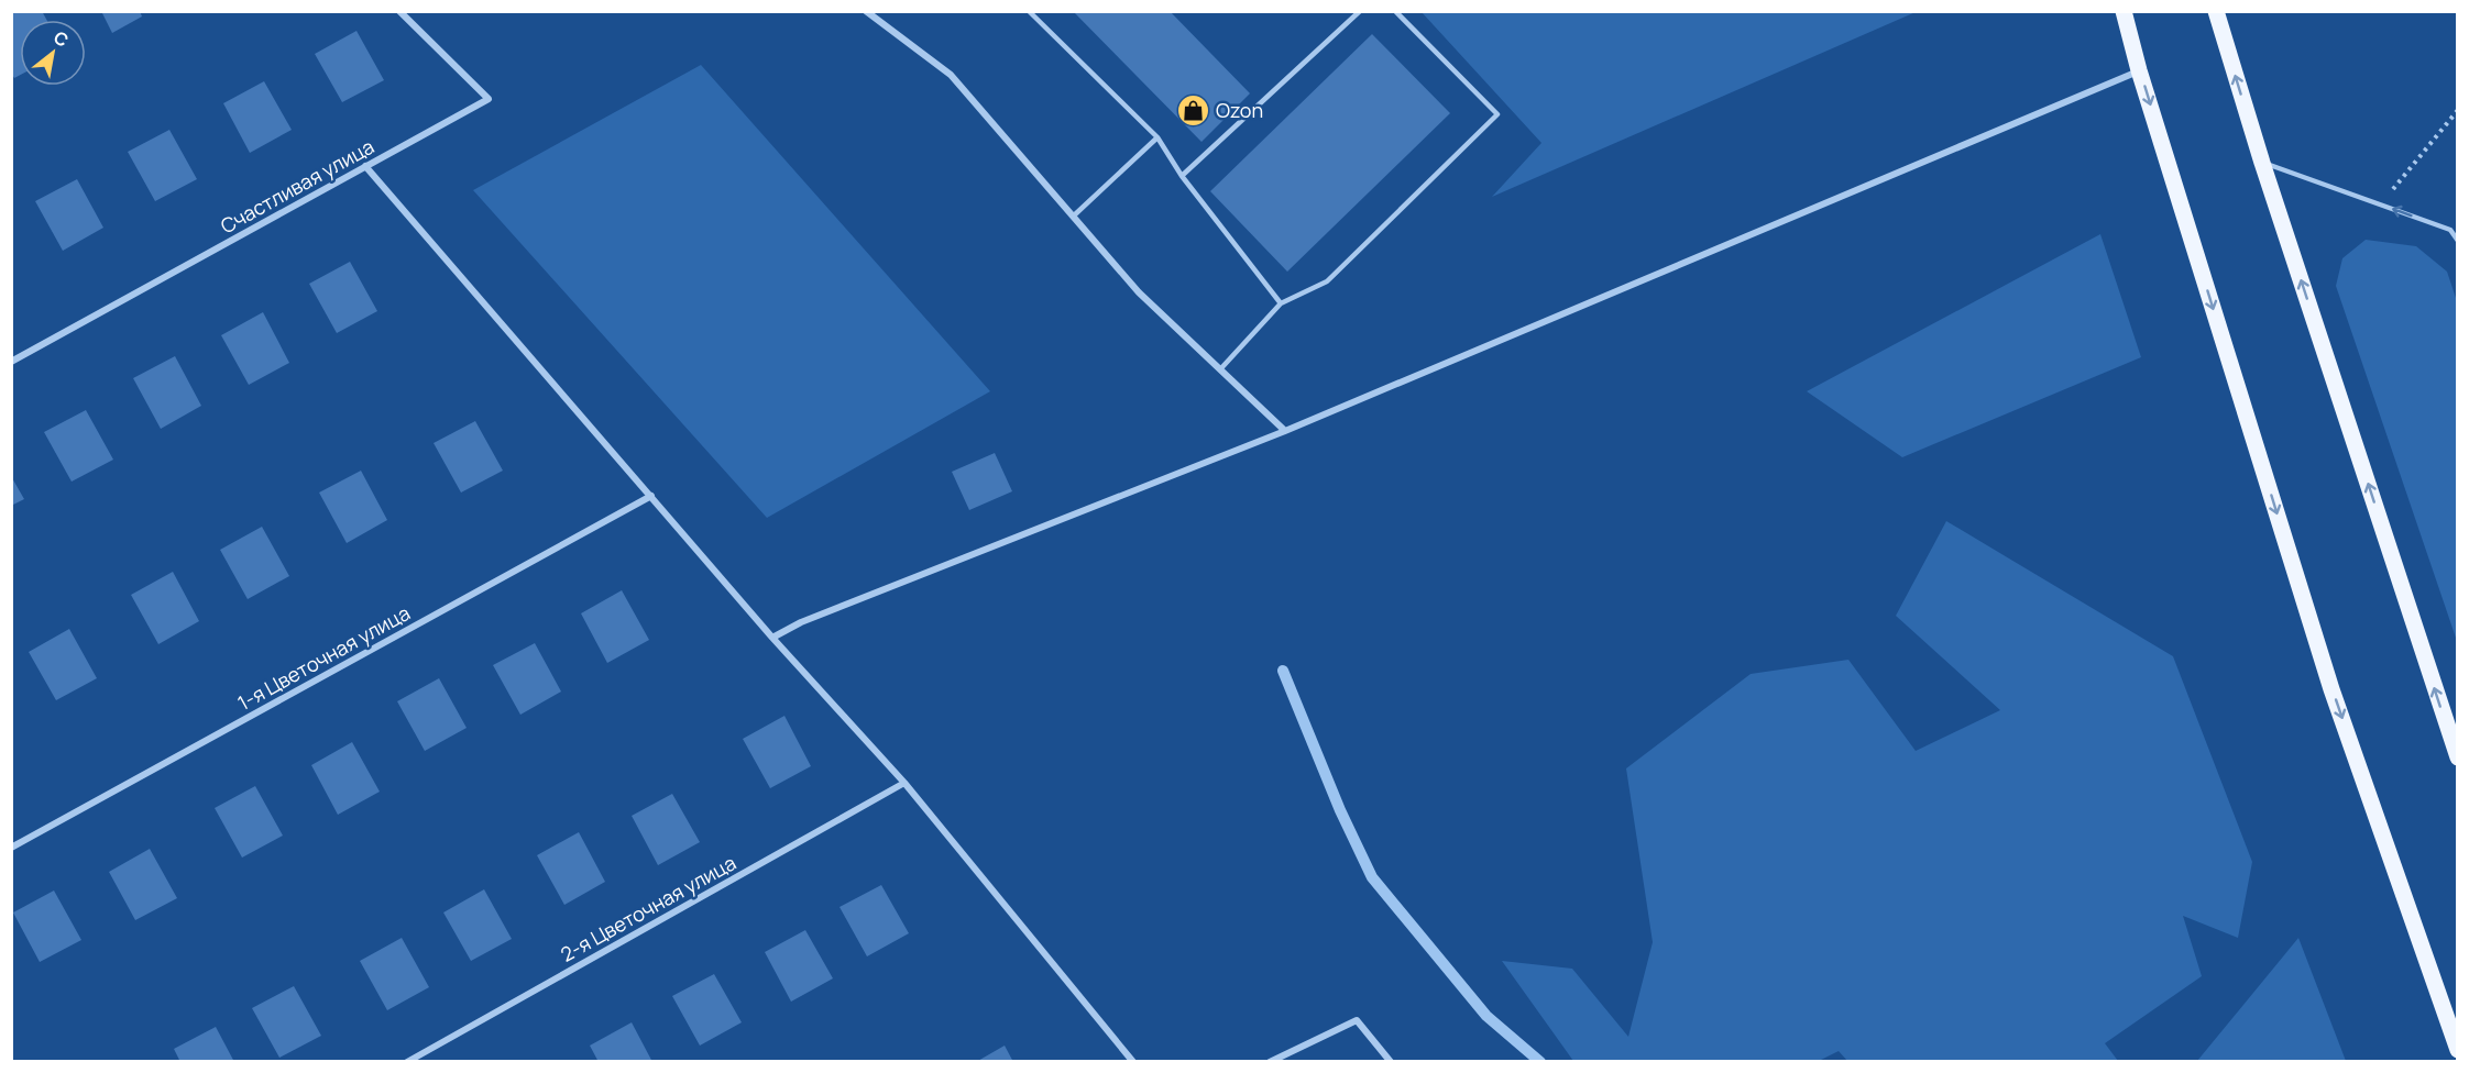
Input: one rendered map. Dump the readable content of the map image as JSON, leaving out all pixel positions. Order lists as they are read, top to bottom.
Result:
{
  "streets": {
    "street": ["Счастливая улица", "1-я Цветочная улица", "2-я Цветочная улица"]
  },
  "places": {
    "shop": ["Ozon"]
  },
  "north": "top right"
}
